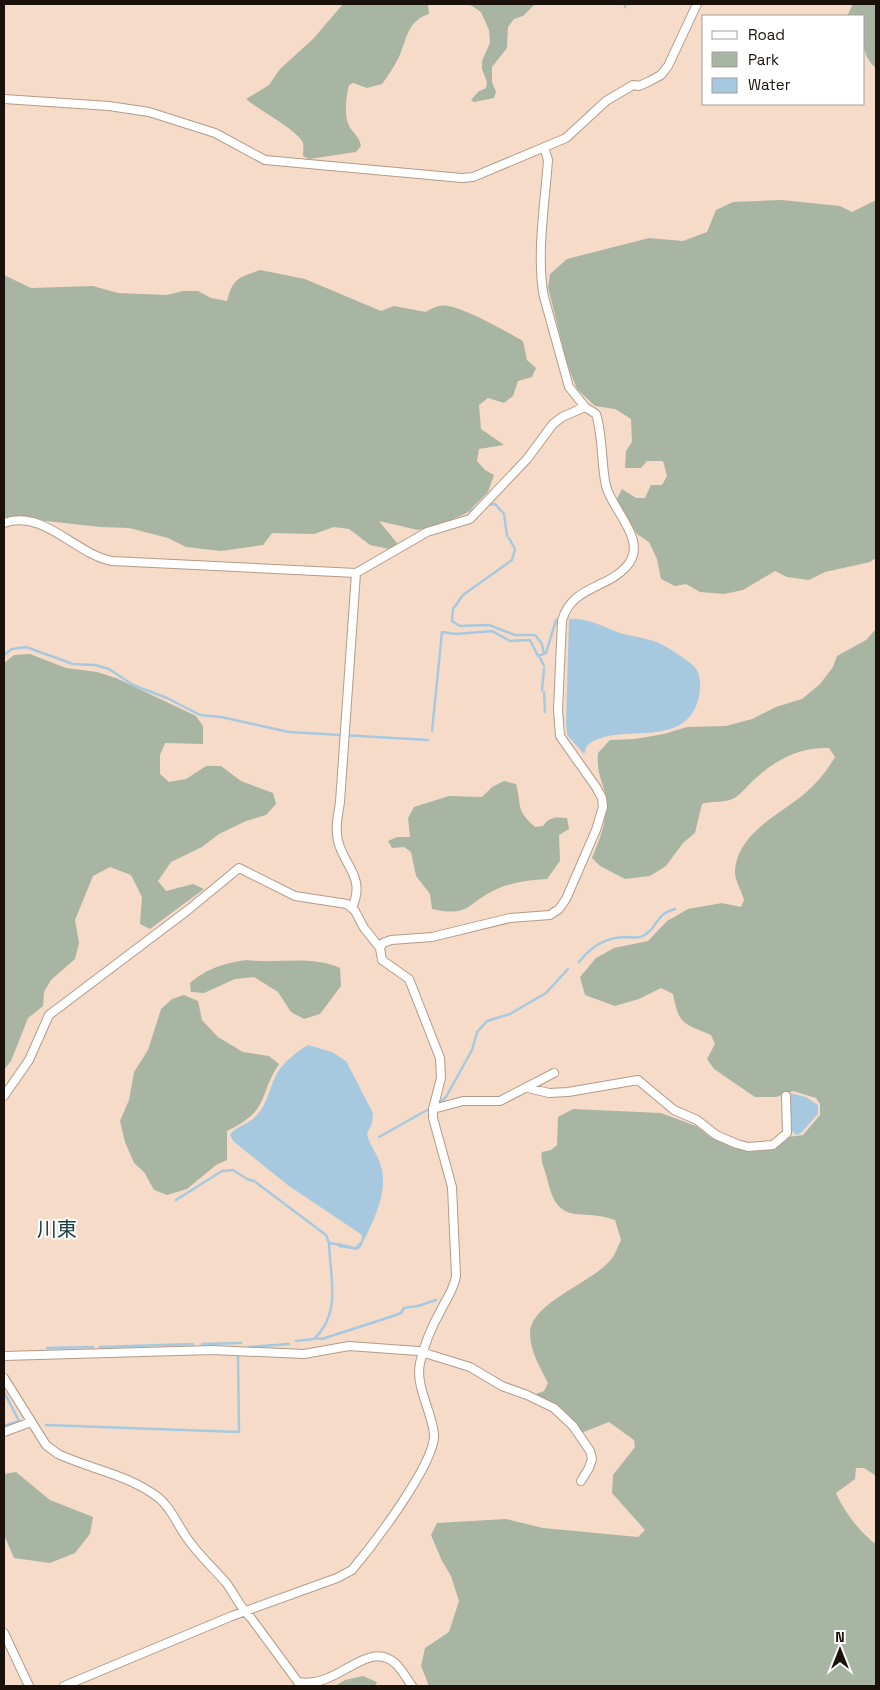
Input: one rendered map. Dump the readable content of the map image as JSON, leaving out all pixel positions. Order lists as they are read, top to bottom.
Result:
{
  "districts": ["川東"],
  "legend": ["Road", "Park", "Water"],
  "north": "top"
}
